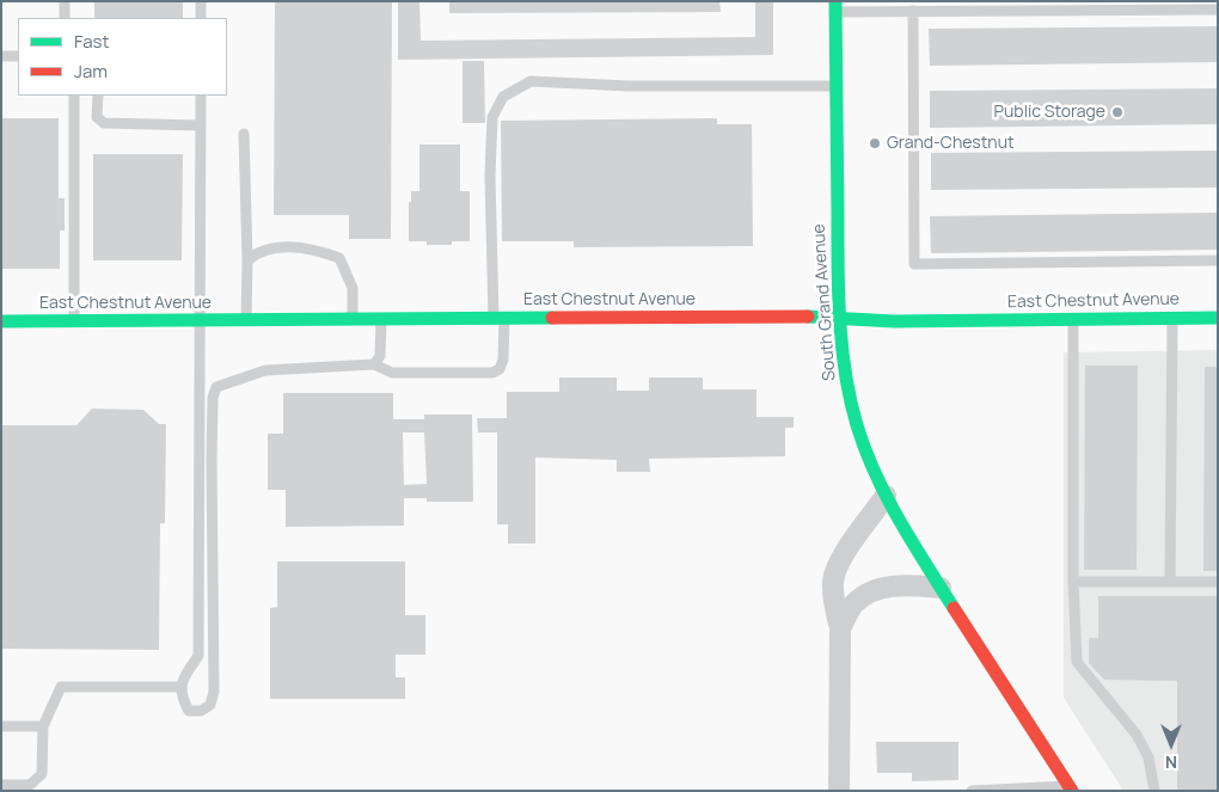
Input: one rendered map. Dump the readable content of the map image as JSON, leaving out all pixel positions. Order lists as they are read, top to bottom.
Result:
{
  "streets": {
    "street": ["East Chestnut Avenue", "South Grand Avenue"]
  },
  "crossings": [
    ["East Chestnut Avenue", "South Grand Avenue"]
  ],
  "places": ["Public Storage", "Grand-Chestnut"],
  "legend": ["Fast", "Jam"],
  "north": "bottom"
}
